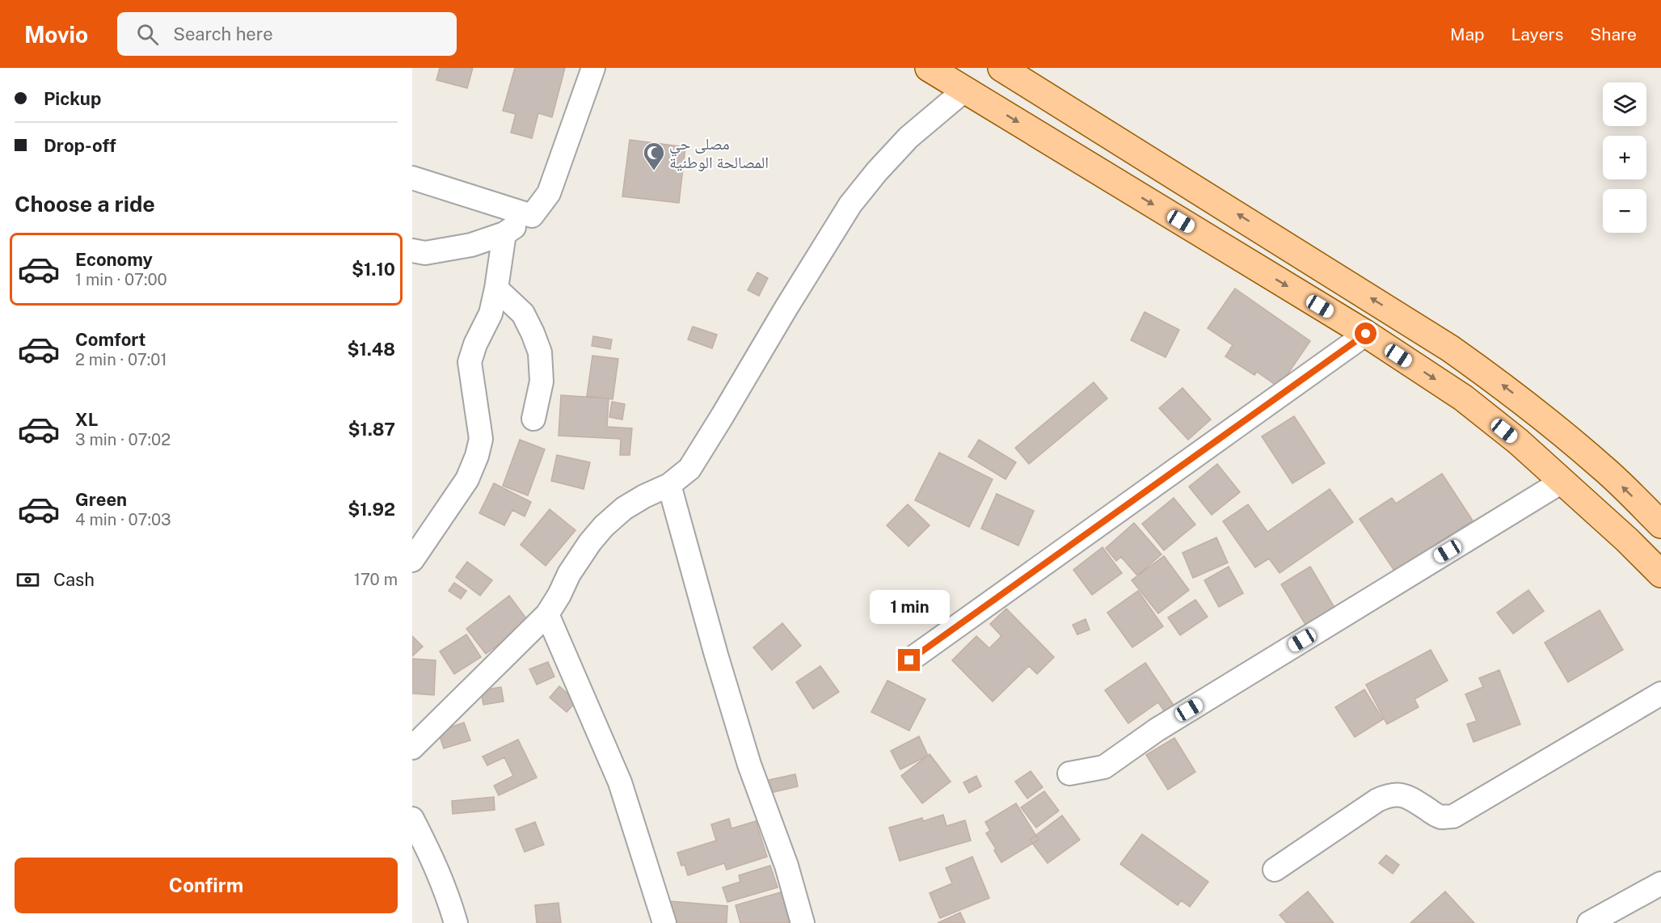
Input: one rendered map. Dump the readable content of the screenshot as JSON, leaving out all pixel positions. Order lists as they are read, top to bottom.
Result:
{
  "places": {
    "mosque": ["مصلى حي المصالحة الوطنية"]
  },
  "page": {
    "header": "Movio",
    "search": "Search here",
    "nav": ["Map", "Layers", "Share"],
    "banner": ["Pickup", "Drop-off"],
    "map_buttons": ["+", "−"],
    "heading": "Choose a ride",
    "list": [
      {
        "name": "Economy",
        "note": "1 min · 07:00",
        "value": "$1.10"
      },
      {
        "name": "Comfort",
        "note": "2 min · 07:01",
        "value": "$1.48"
      },
      {
        "name": "XL",
        "note": "3 min · 07:02",
        "value": "$1.87"
      },
      {
        "name": "Green",
        "note": "4 min · 07:03",
        "value": "$1.92"
      }
    ],
    "pay": ["Cash", "170 m"],
    "bubble": "1 min",
    "buttons": "Confirm"
  }
}
